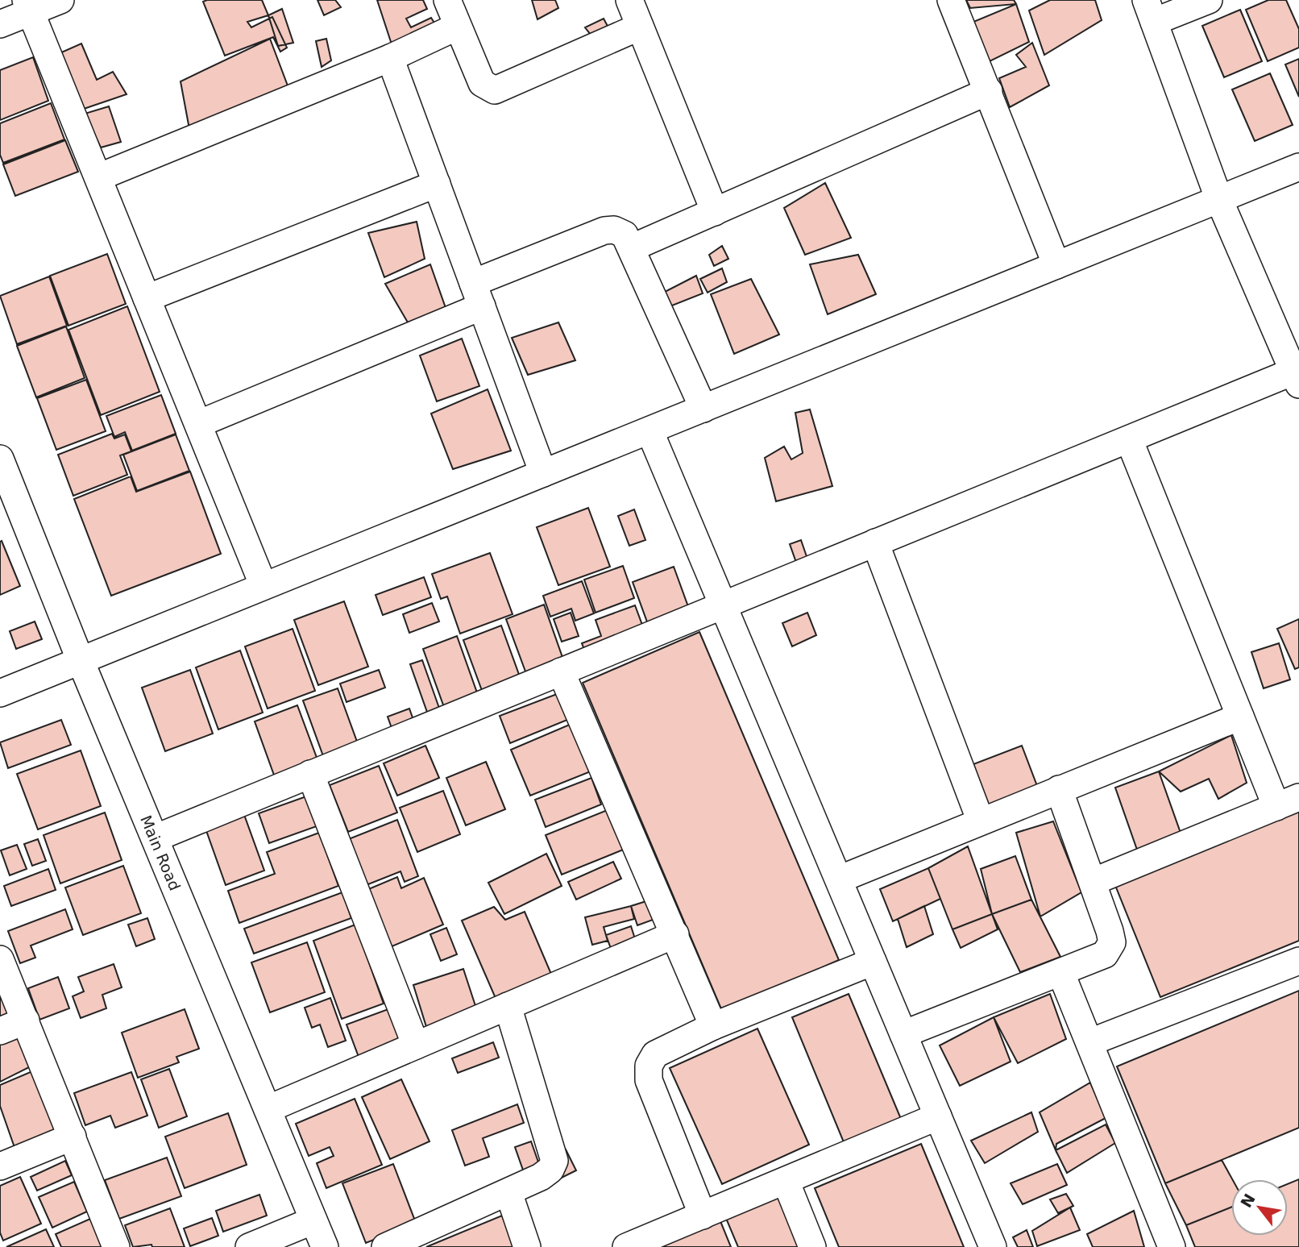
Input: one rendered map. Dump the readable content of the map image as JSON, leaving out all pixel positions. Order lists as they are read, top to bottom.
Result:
{
  "streets": {
    "street": ["Main Road"]
  },
  "north": "top left"
}
